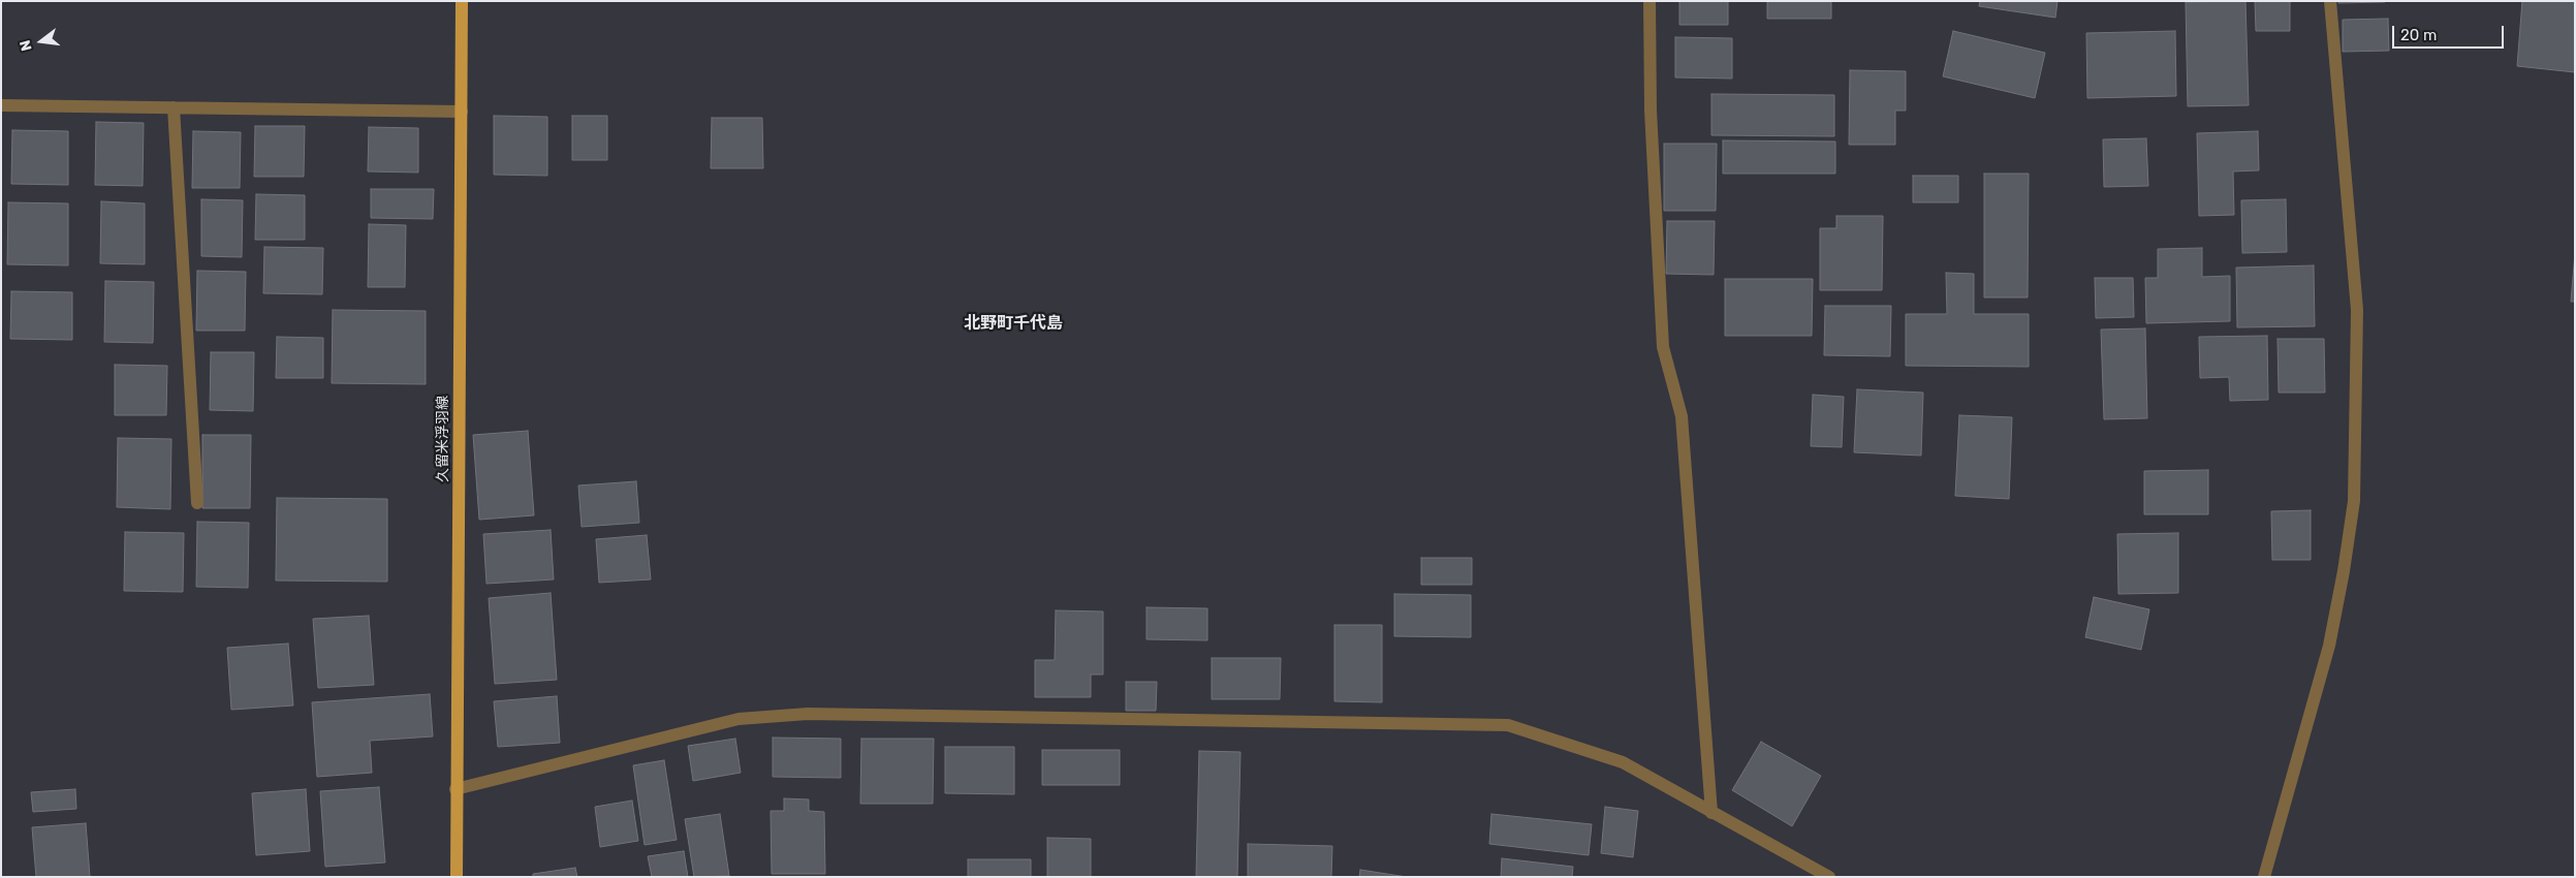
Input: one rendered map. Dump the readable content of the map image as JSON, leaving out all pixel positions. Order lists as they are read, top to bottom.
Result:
{
  "streets": {
    "main road": ["久留米浮羽線"]
  },
  "districts": ["北野町千代島"],
  "scale_bar": "20 m",
  "north": "left"
}
